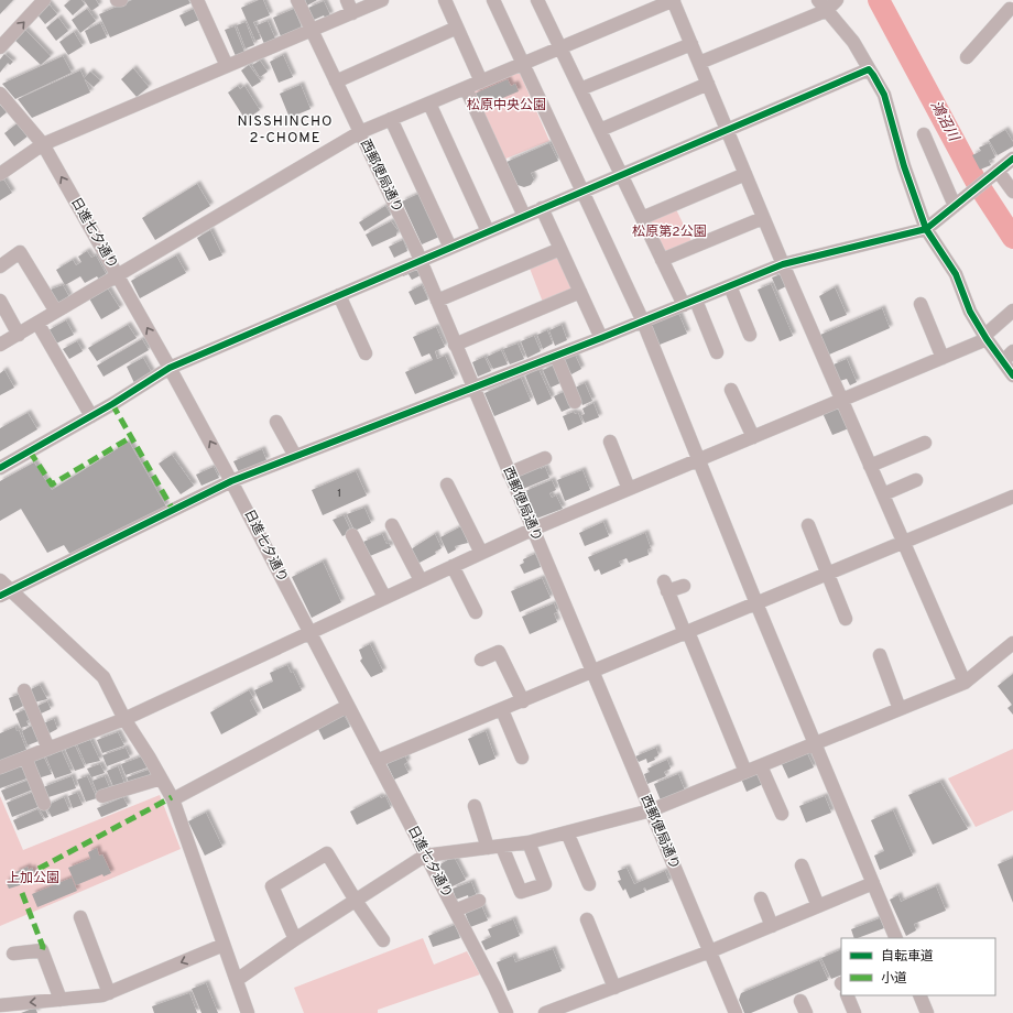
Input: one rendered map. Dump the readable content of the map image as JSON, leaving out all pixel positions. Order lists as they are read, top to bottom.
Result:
{
  "streets": {
    "street": ["西郵便局通り", "日進七夕通り"]
  },
  "districts": ["NISSHINCHO 2-CHOME"],
  "water": ["鴻沼川"],
  "parks": ["松原中央公園", "松原第2公園", "上加公園"],
  "house_numbers": ["1"],
  "legend": ["自転車道", "小道"]
}
